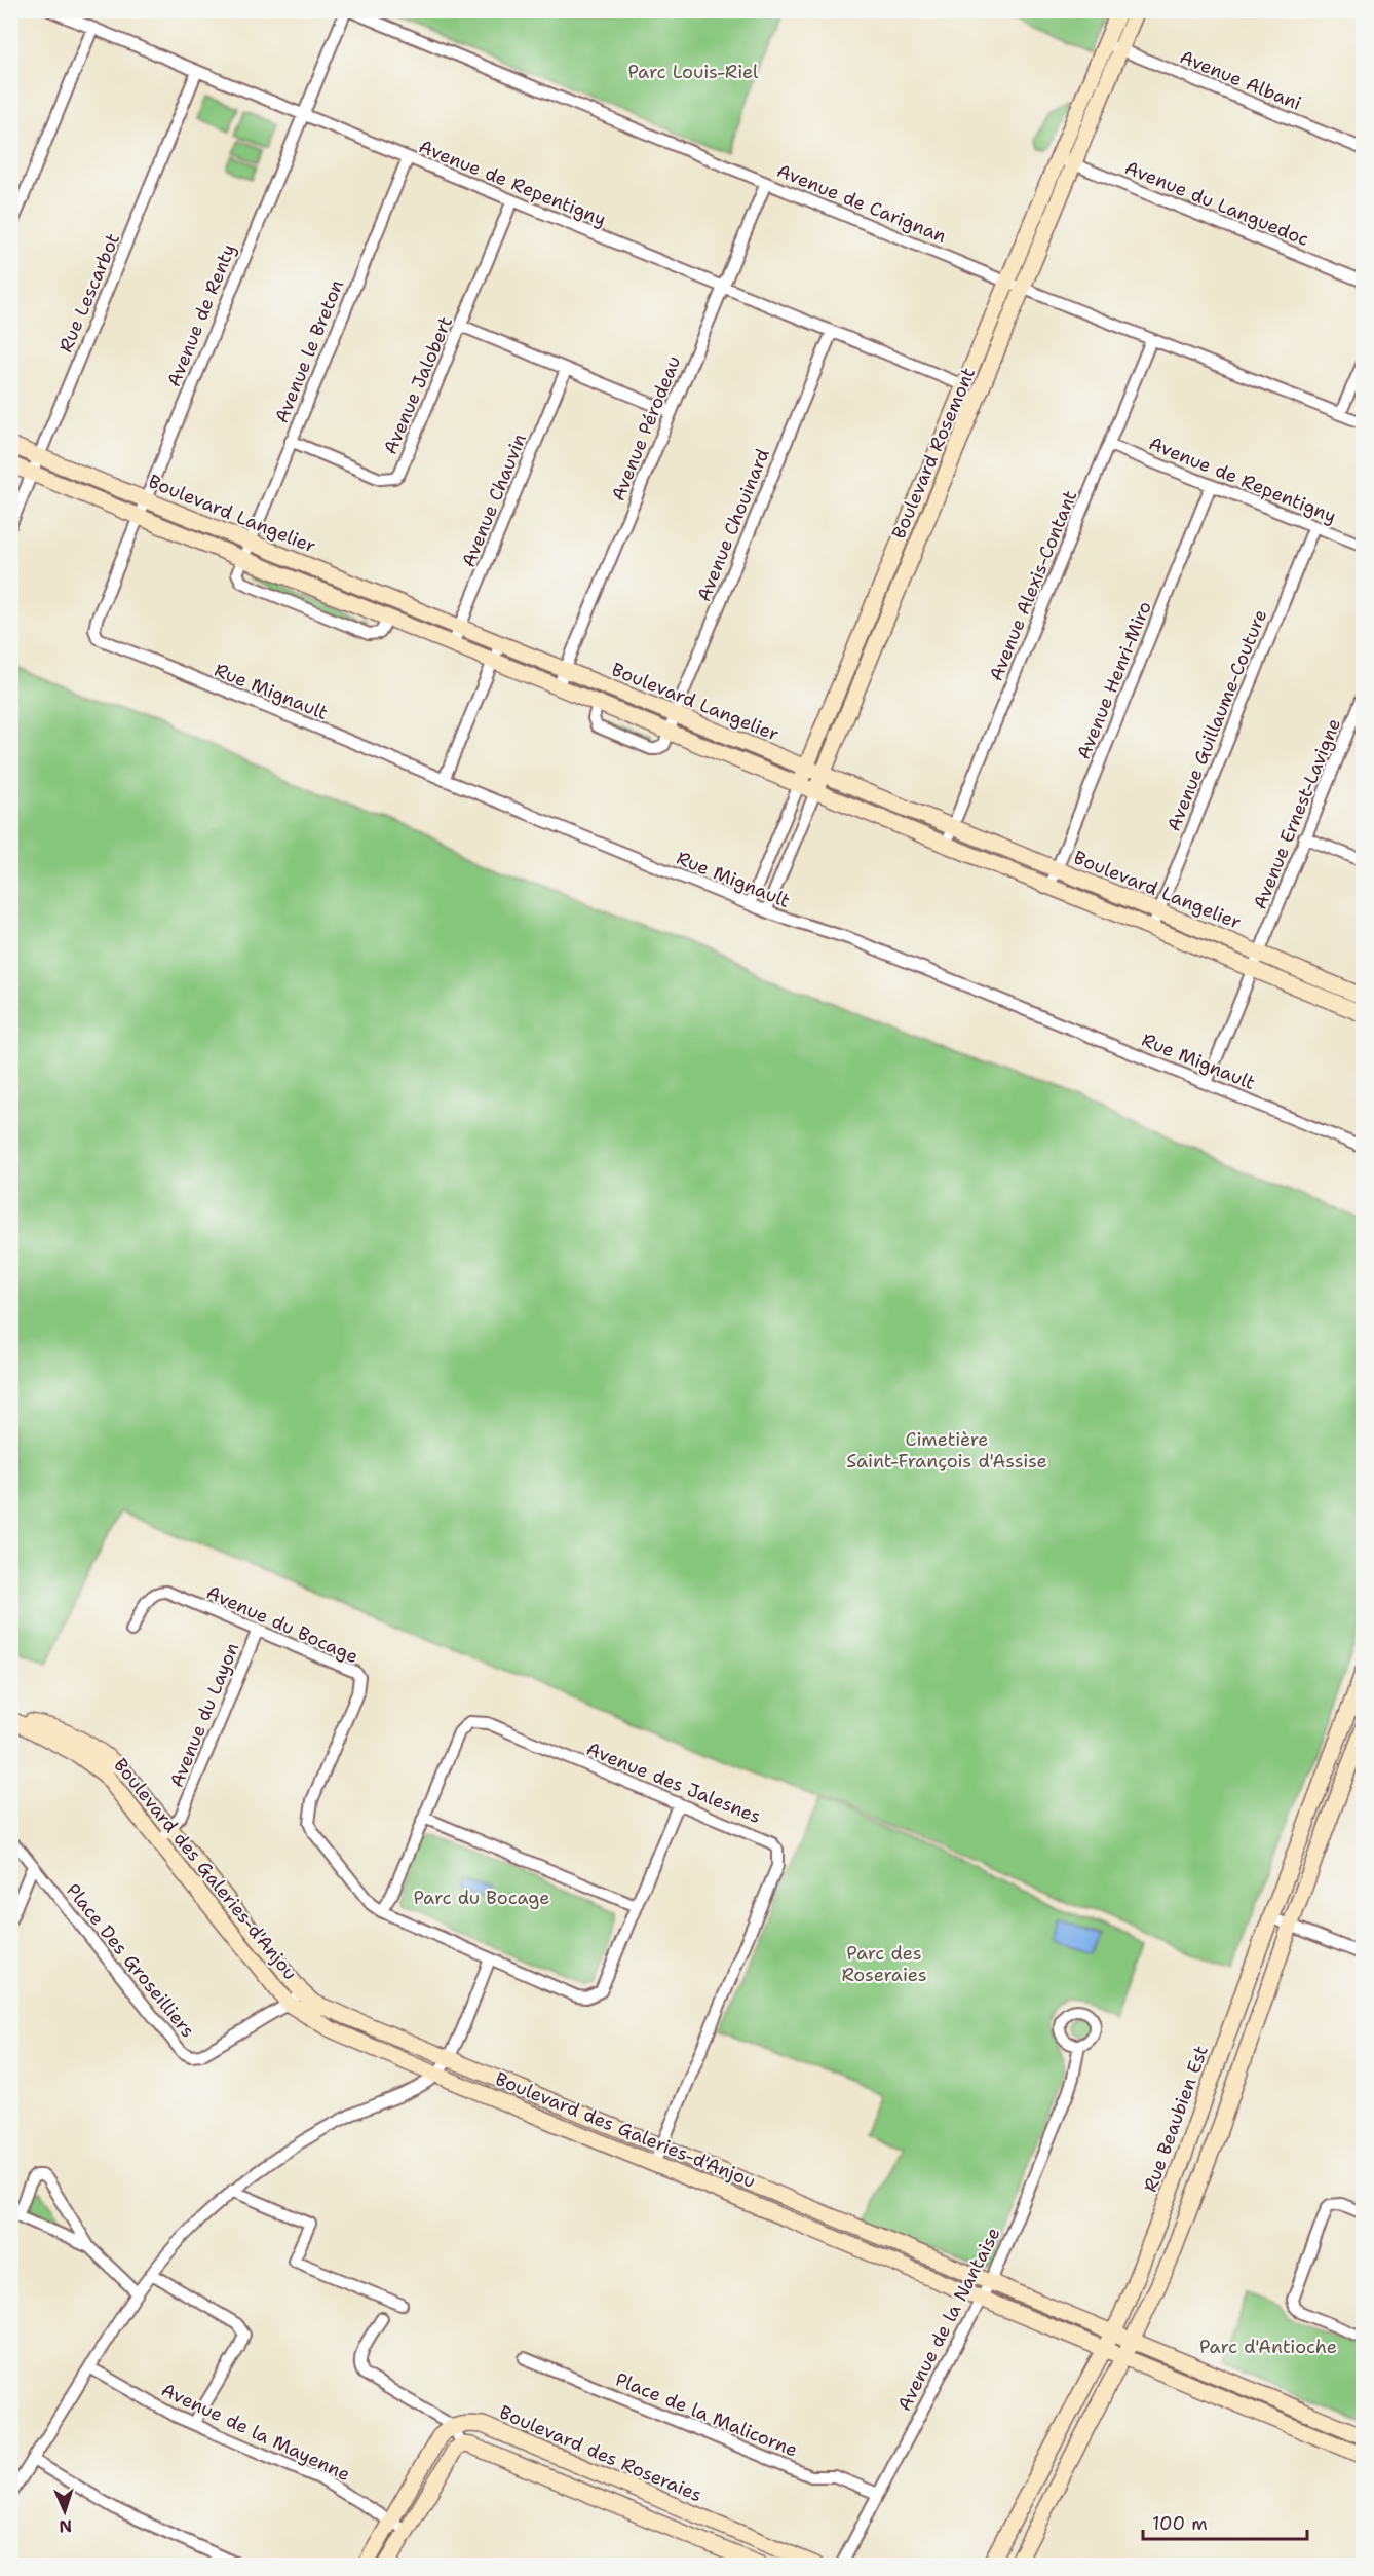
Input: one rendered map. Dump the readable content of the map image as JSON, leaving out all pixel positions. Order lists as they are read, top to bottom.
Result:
{
  "streets": {
    "street": [
      "Avenue Albani",
      "Avenue de Repentigny",
      "Avenue de Carignan",
      "Avenue du Languedoc",
      "Rue Lescarbot",
      "Avenue de Renty",
      "Avenue le Breton",
      "Avenue Jalobert",
      "Avenue Pérodeau",
      "Boulevard Rosemont",
      "Avenue Chauvin",
      "Boulevard Langelier",
      "Avenue Chouinard",
      "Avenue Alexis-Contant",
      "Avenue Henri-Miro",
      "Rue Mignault",
      "Avenue Guillaume-Couture",
      "Avenue Ernest-Lavigne",
      "Avenue du Bocage",
      "Avenue du Layon",
      "Avenue des Jalesnes",
      "Boulevard des Galeries-d'Anjou",
      "Place Des Groseilliers",
      "Rue Beaubien Est",
      "Avenue de la Nantaise",
      "Place de la Malicorne",
      "Avenue de la Mayenne",
      "Boulevard des Roseraies"
    ]
  },
  "crossings": [
    ["Avenue Albani", "Boulevard Rosemont"],
    ["Avenue de Repentigny", "Rue Lescarbot"],
    ["Avenue de Repentigny", "Avenue de Renty"],
    ["Avenue de Repentigny", "Avenue le Breton"],
    ["Avenue de Repentigny", "Avenue Jalobert"],
    ["Avenue de Repentigny", "Avenue Pérodeau"],
    ["Avenue de Repentigny", "Boulevard Rosemont"],
    ["Avenue de Repentigny", "Avenue Chouinard"],
    ["Avenue de Repentigny", "Avenue Alexis-Contant"],
    ["Avenue de Repentigny", "Avenue Henri-Miro"],
    ["Avenue de Repentigny", "Avenue Guillaume-Couture"],
    ["Avenue de Carignan", "Avenue de Renty"],
    ["Avenue de Carignan", "Avenue Pérodeau"],
    ["Avenue de Carignan", "Boulevard Rosemont"],
    ["Avenue de Carignan", "Avenue Alexis-Contant"],
    ["Avenue du Languedoc", "Boulevard Rosemont"],
    ["Rue Lescarbot", "Boulevard Langelier"],
    ["Avenue de Renty", "Boulevard Langelier"],
    ["Avenue de Renty", "Rue Mignault"],
    ["Avenue le Breton", "Avenue Jalobert"],
    ["Avenue le Breton", "Boulevard Langelier"],
    ["Avenue Pérodeau", "Boulevard Langelier"],
    ["Boulevard Rosemont", "Boulevard Langelier"],
    ["Boulevard Rosemont", "Rue Mignault"],
    ["Avenue Chauvin", "Boulevard Langelier"],
    ["Boulevard Langelier", "Avenue Chouinard"],
    ["Boulevard Langelier", "Avenue Alexis-Contant"],
    ["Boulevard Langelier", "Avenue Henri-Miro"],
    ["Boulevard Langelier", "Avenue Guillaume-Couture"],
    ["Boulevard Langelier", "Avenue Ernest-Lavigne"],
    ["Rue Mignault", "Avenue Ernest-Lavigne"],
    ["Avenue du Bocage", "Avenue du Layon"],
    ["Avenue du Bocage", "Avenue des Jalesnes"],
    ["Avenue du Layon", "Boulevard des Galeries-d'Anjou"],
    ["Avenue des Jalesnes", "Boulevard des Galeries-d'Anjou"],
    ["Boulevard des Galeries-d'Anjou", "Place Des Groseilliers"],
    ["Boulevard des Galeries-d'Anjou", "Rue Beaubien Est"],
    ["Boulevard des Galeries-d'Anjou", "Avenue de la Nantaise"],
    ["Avenue de la Nantaise", "Place de la Malicorne"]
  ],
  "parks": [
    "Parc Louis-Riel",
    "Cimetière Saint-François d'Assise",
    "Parc du Bocage",
    "Parc des Roseraies",
    "Parc d'Antioche"
  ],
  "scale_bar": "100 m",
  "north": "bottom"
}
